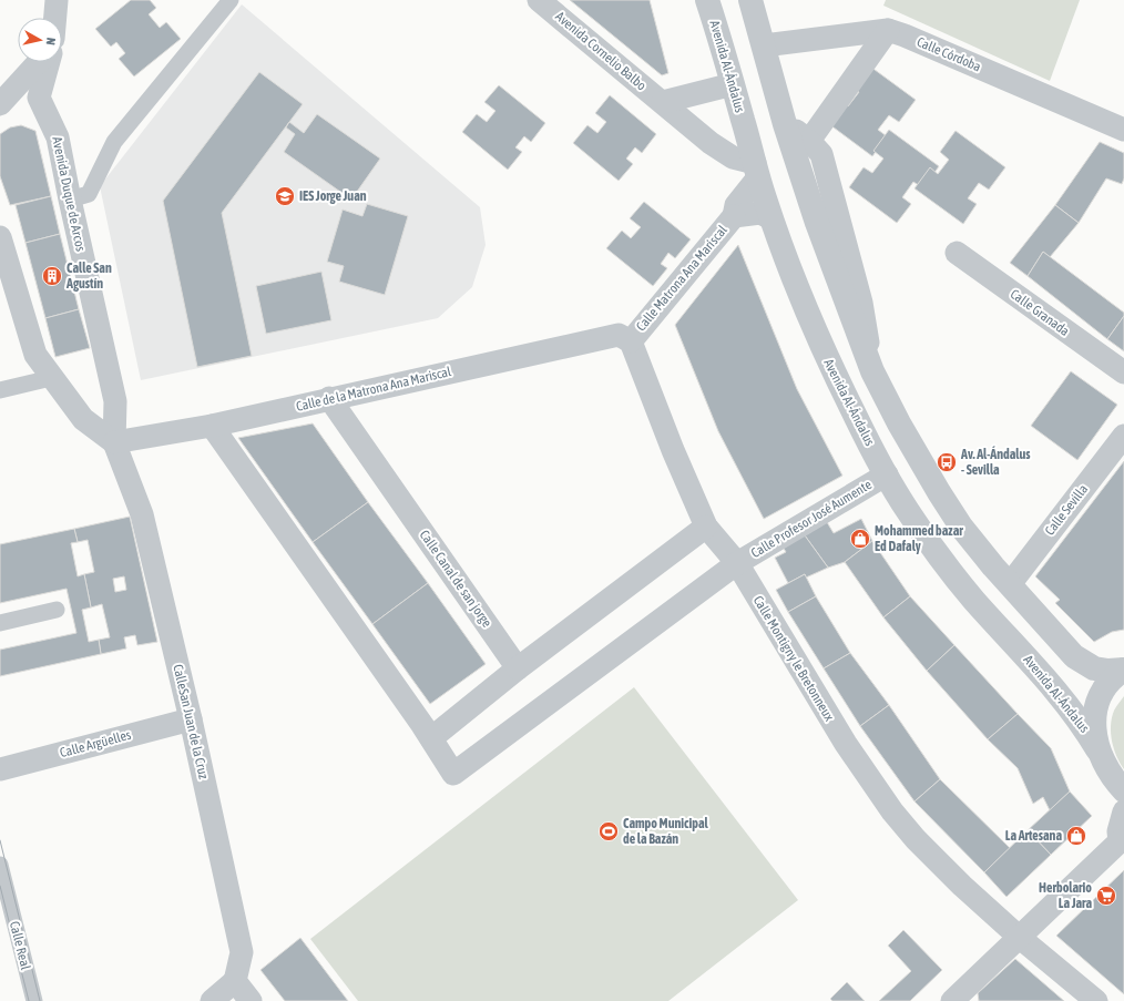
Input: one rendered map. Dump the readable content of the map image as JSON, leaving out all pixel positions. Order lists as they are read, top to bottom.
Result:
{
  "streets": {
    "street": [
      "Avenida Cornelio Balbo",
      "Calle Córdoba",
      "Avenida Al-Ándalus",
      "Avenida Duque de Arcos",
      "Calle Matrona Ana Mariscal",
      "Calle Granada",
      "Calle de la Matrona Ana Mariscal",
      "Calle Sevilla",
      "Calle Profesor José Aumente",
      "Calle Canal de san jorge",
      "Calle Montigny le Bretonneux",
      "CalleSan Juan de la Cruz",
      "Calle Argüelles",
      "Calle Real"
    ]
  },
  "crossings": [
    ["Avenida Cornelio Balbo", "Avenida Al-Ándalus"],
    ["Avenida Al-Ándalus", "Calle Profesor José Aumente"],
    ["Avenida Duque de Arcos", "Calle de la Matrona Ana Mariscal"],
    ["Avenida Duque de Arcos", "CalleSan Juan de la Cruz"],
    ["Calle Matrona Ana Mariscal", "Calle de la Matrona Ana Mariscal"],
    ["Calle Matrona Ana Mariscal", "Calle Montigny le Bretonneux"],
    ["Calle de la Matrona Ana Mariscal", "Calle Canal de san jorge"],
    ["Calle de la Matrona Ana Mariscal", "Calle Montigny le Bretonneux"],
    ["Calle de la Matrona Ana Mariscal", "CalleSan Juan de la Cruz"],
    ["Calle Profesor José Aumente", "Calle Montigny le Bretonneux"],
    ["CalleSan Juan de la Cruz", "Calle Argüelles"]
  ],
  "places": {
    "school or university": ["IES Jorge Juan"],
    "building": ["Calle San Agustín"],
    "bus stop": ["Av. Al-Ándalus - Sevilla"],
    "shop": ["Mohammed bazar Ed Dafaly", "La Artesana"],
    "sports": ["Campo Municipal de la Bazán"],
    "supermarket": ["Herbolario La Jara"]
  },
  "north": "right"
}
